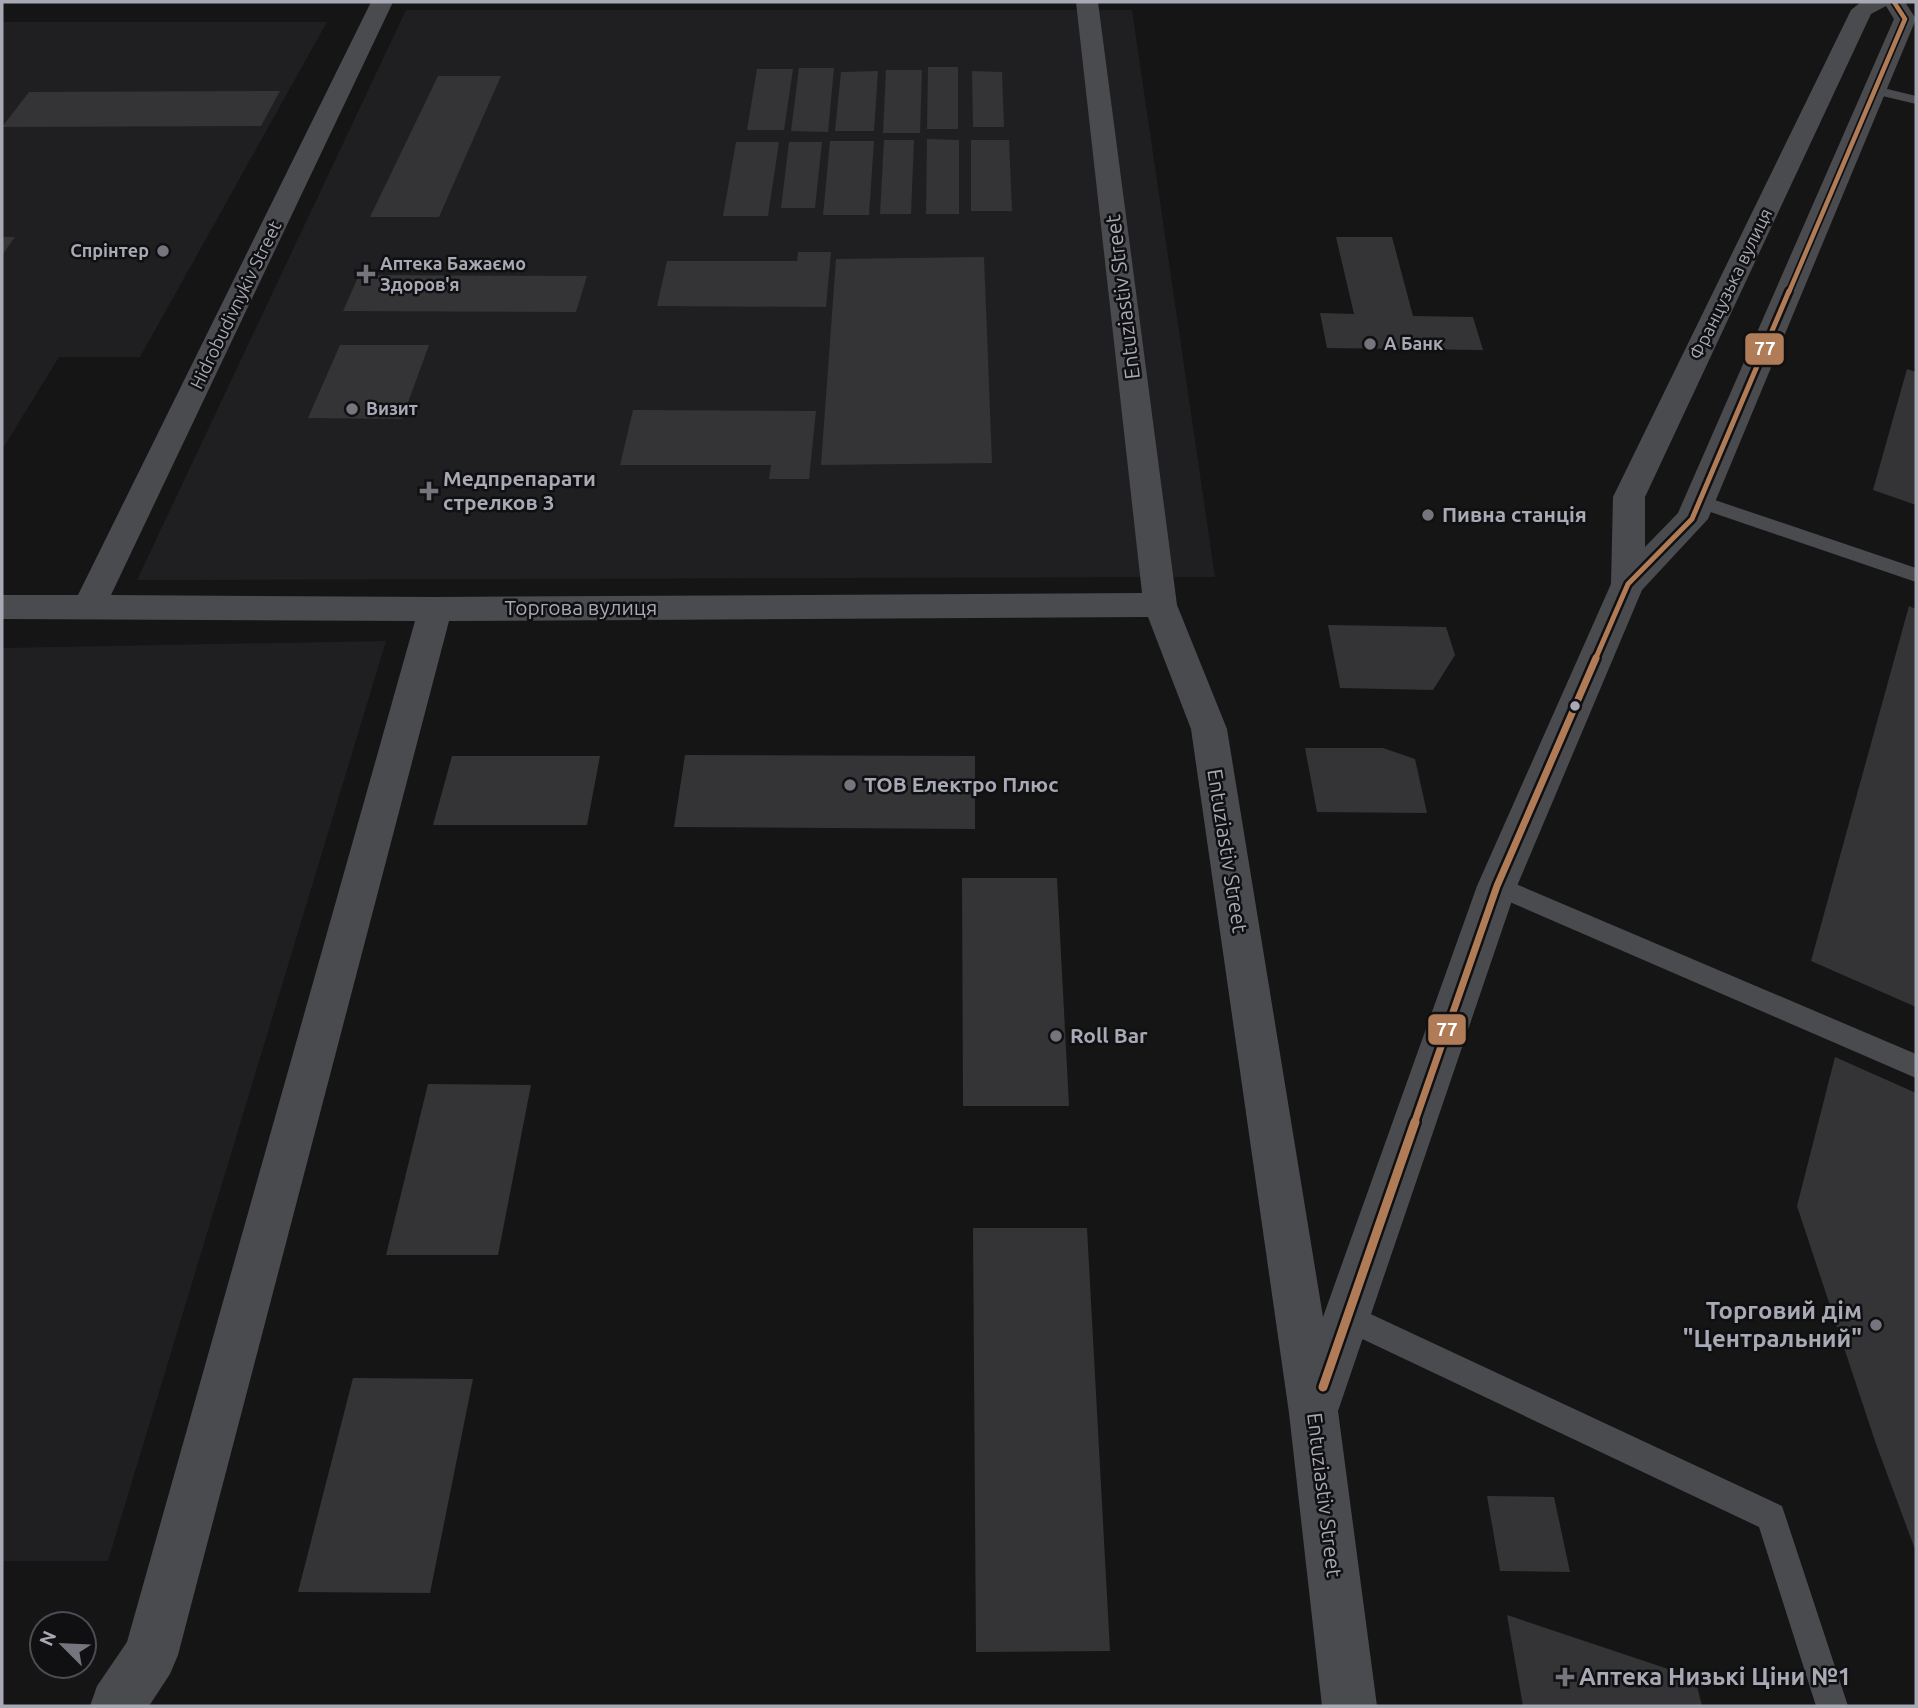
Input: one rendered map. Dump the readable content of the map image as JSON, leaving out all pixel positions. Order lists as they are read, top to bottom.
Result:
{
  "streets": {
    "street": [
      "Французька вулиця",
      "Entuziastiv Street",
      "Hidrobudivnykiv Street",
      "Торгова вулиця"
    ]
  },
  "crossings": [
    ["Французька вулиця", "Entuziastiv Street"],
    ["Entuziastiv Street", "Торгова вулиця"],
    ["Hidrobudivnykiv Street", "Торгова вулиця"]
  ],
  "places": {
    "other": [
      "Спрінтер",
      "А Банк",
      "Визит",
      "Пивна станція",
      "ТОВ Електро Плюс",
      "Roll Bar",
      "Торговий дім \"Центральний\""
    ],
    "health": ["Аптека Бажаємо Здоров'я", "Медпрепарати стрелков 3", "Аптека Низькі Ціни №1"]
  },
  "lines": ["transit line 77"],
  "north": "top left"
}
